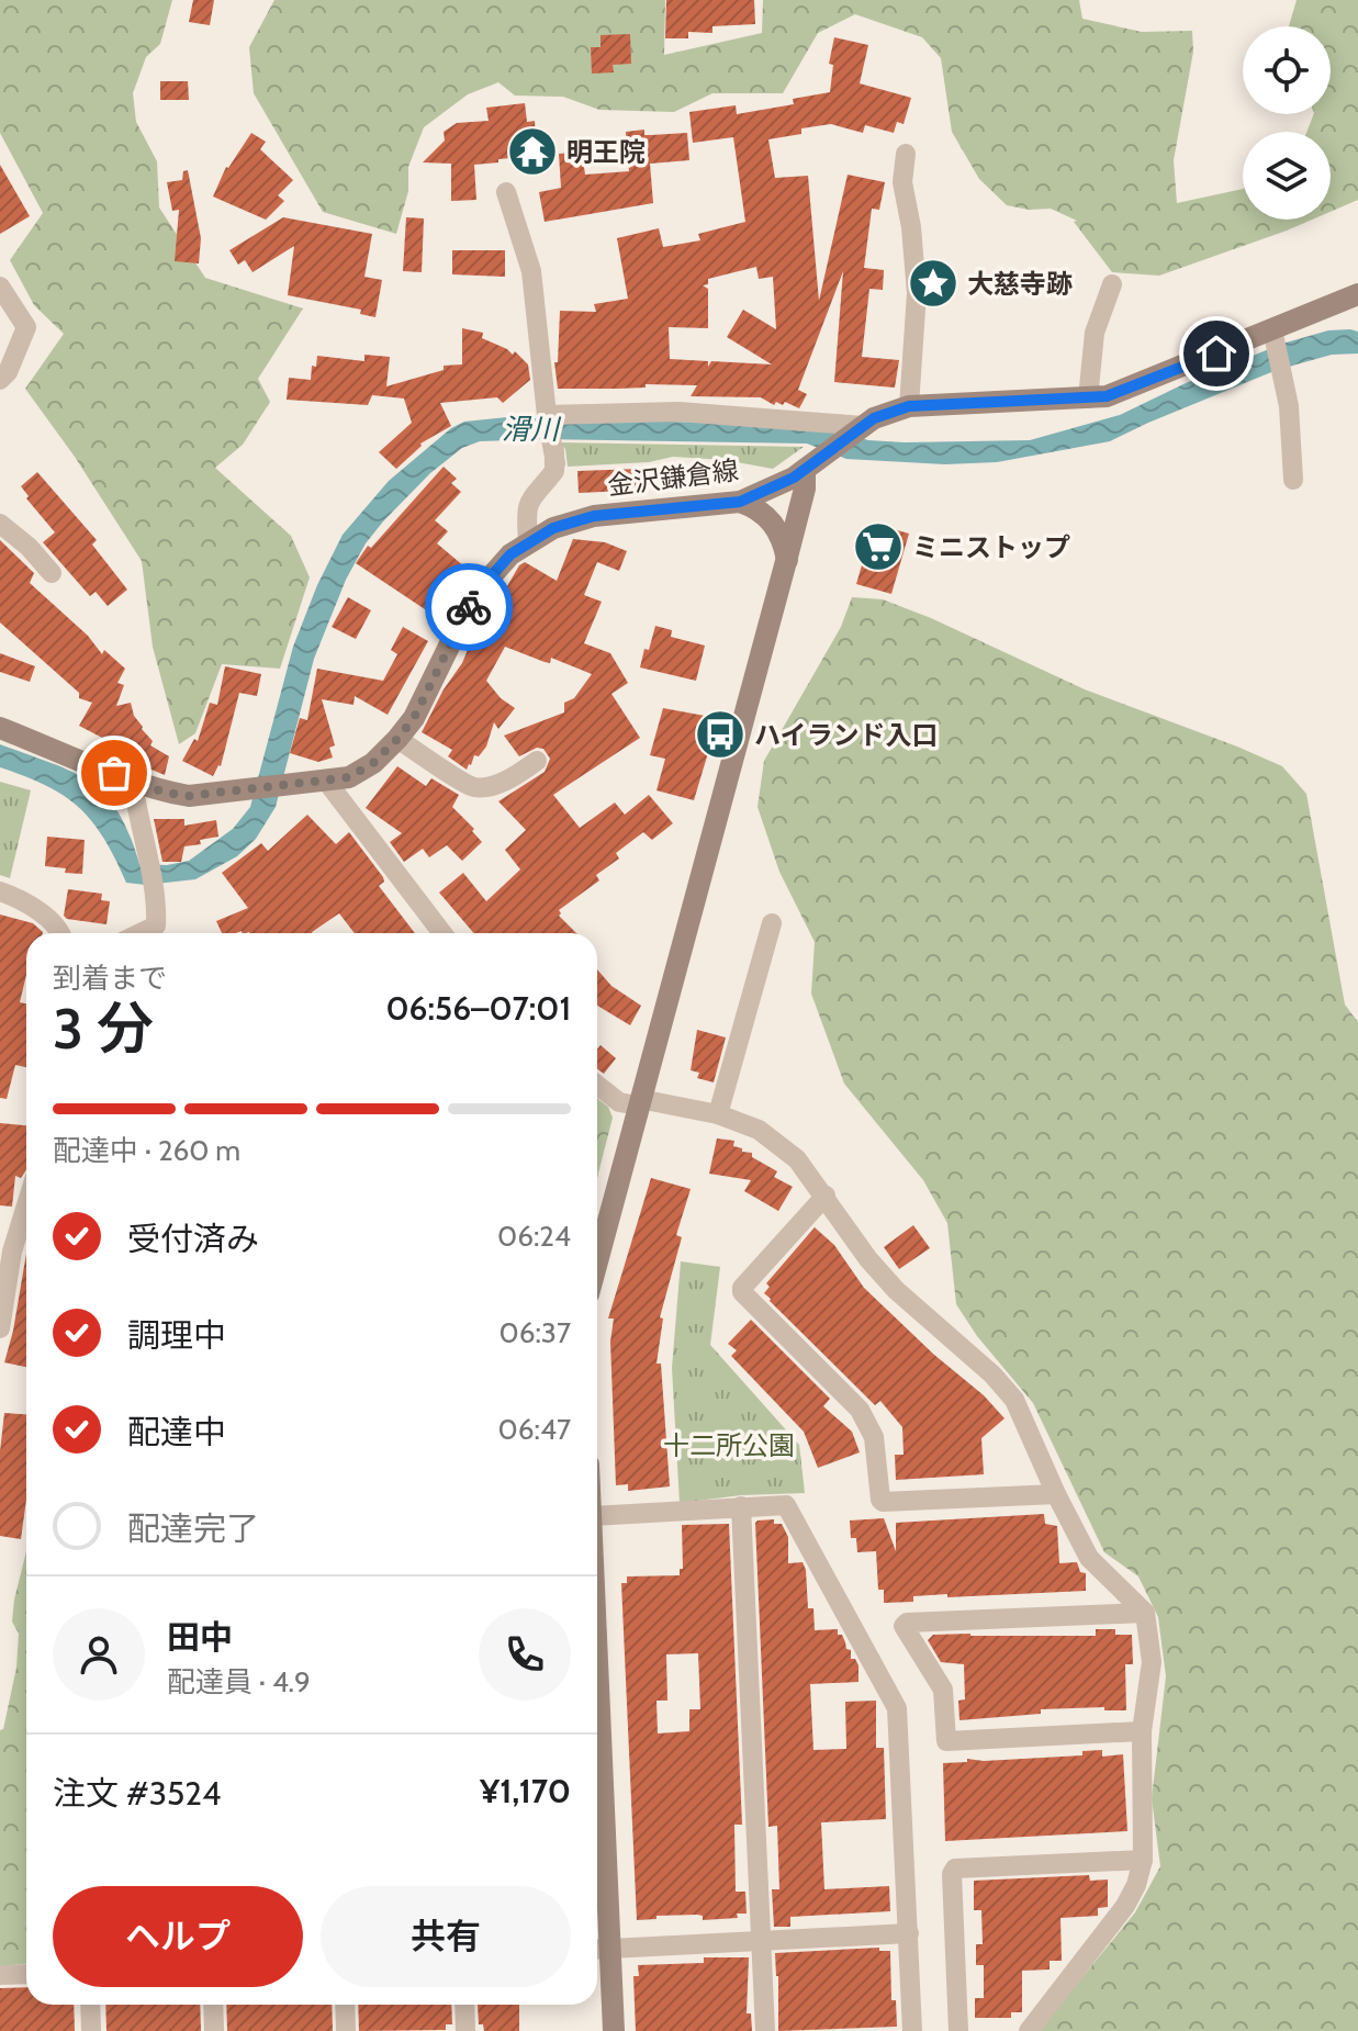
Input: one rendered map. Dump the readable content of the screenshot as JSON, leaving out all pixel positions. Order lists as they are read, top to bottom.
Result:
{
  "streets": {
    "main road": ["金沢鎌倉線"]
  },
  "water": ["滑川"],
  "parks": ["十二所公園"],
  "places": {
    "temple": ["明王院"],
    "place": ["大慈寺跡"],
    "supermarket": ["ミニストップ"],
    "bus stop": ["ハイランド入口"]
  },
  "page": {
    "heading": ["3 分", "到着まで", "06:56–07:01"],
    "panel": [
      "田中",
      "配達員 · 4.9",
      "注文 #3524",
      "¥1,170"
    ],
    "bar": "配達中 · 260 m",
    "list": [
      ["受付済み", "06:24"],
      ["調理中", "06:37"],
      ["配達中", "06:47"],
      "配達完了"
    ],
    "buttons": ["ヘルプ", "共有"]
  }
}
